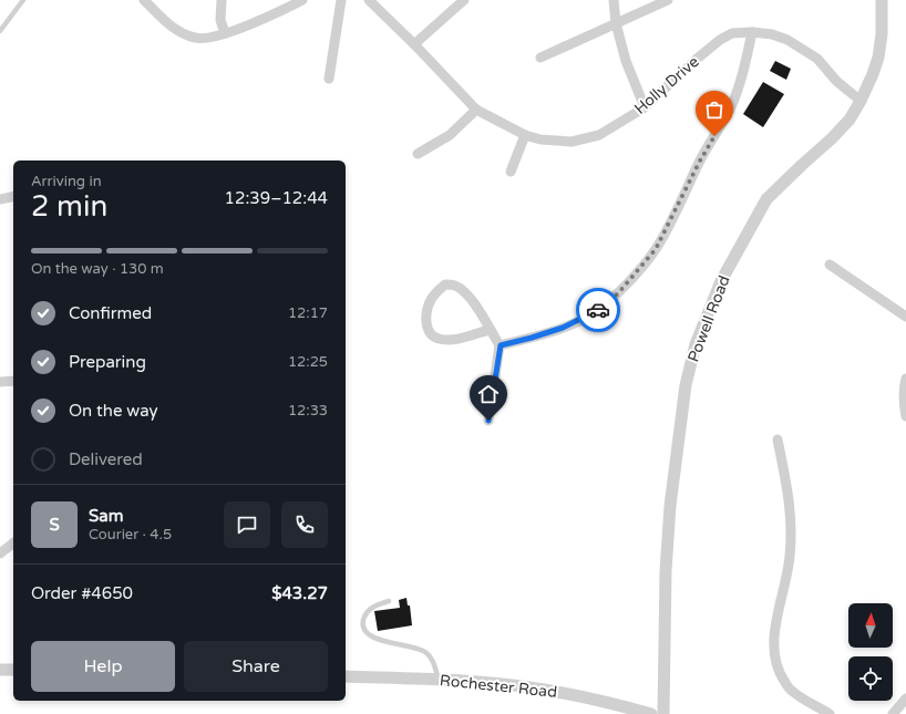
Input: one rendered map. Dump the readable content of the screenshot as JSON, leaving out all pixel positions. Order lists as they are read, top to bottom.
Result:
{
  "streets": {
    "street": ["Holly Drive", "Powell Road", "Rochester Road"]
  },
  "crossings": [
    ["Holly Drive", "Powell Road"]
  ],
  "north": "top",
  "page": {
    "heading": ["2 min", "Arriving in", "12:39–12:44"],
    "panel": [
      "Sam",
      "Courier · 4.5",
      "Order #4650",
      "$43.27"
    ],
    "bar": "On the way · 130 m",
    "list": [
      ["Confirmed", "12:17"],
      ["Preparing", "12:25"],
      ["On the way", "12:33"],
      "Delivered"
    ],
    "round": "S",
    "buttons": ["Help", "Share"]
  }
}
